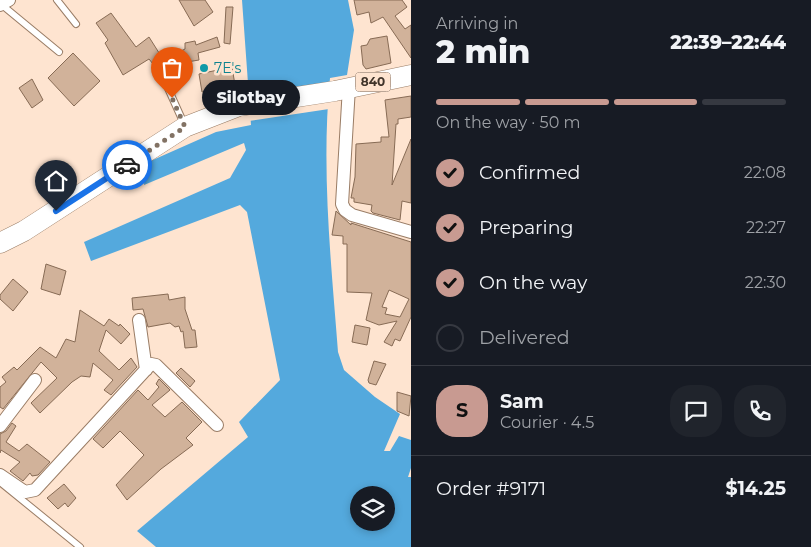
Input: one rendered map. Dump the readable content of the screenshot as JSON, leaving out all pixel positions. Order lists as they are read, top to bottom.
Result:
{
  "streets": {
    "highway": ["840"]
  },
  "places": ["7E's", "Silotbay"],
  "page": {
    "heading": ["2 min", "Arriving in", "22:39–22:44"],
    "panel": [
      "Sam",
      "Courier · 4.5",
      "Order #9171",
      "$14.25"
    ],
    "bubble": "Silotbay",
    "bar": "On the way · 50 m",
    "list": [
      ["Confirmed", "22:08"],
      ["Preparing", "22:27"],
      ["On the way", "22:30"],
      "Delivered"
    ],
    "round": "S"
  }
}
